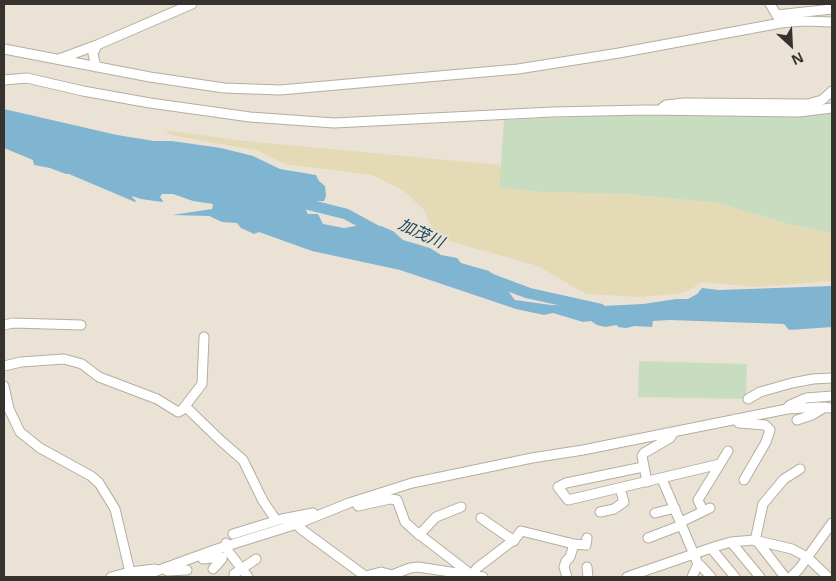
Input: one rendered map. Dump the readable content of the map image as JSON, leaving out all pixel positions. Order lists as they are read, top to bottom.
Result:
{
  "water": ["加茂川"],
  "north": "bottom right"
}
